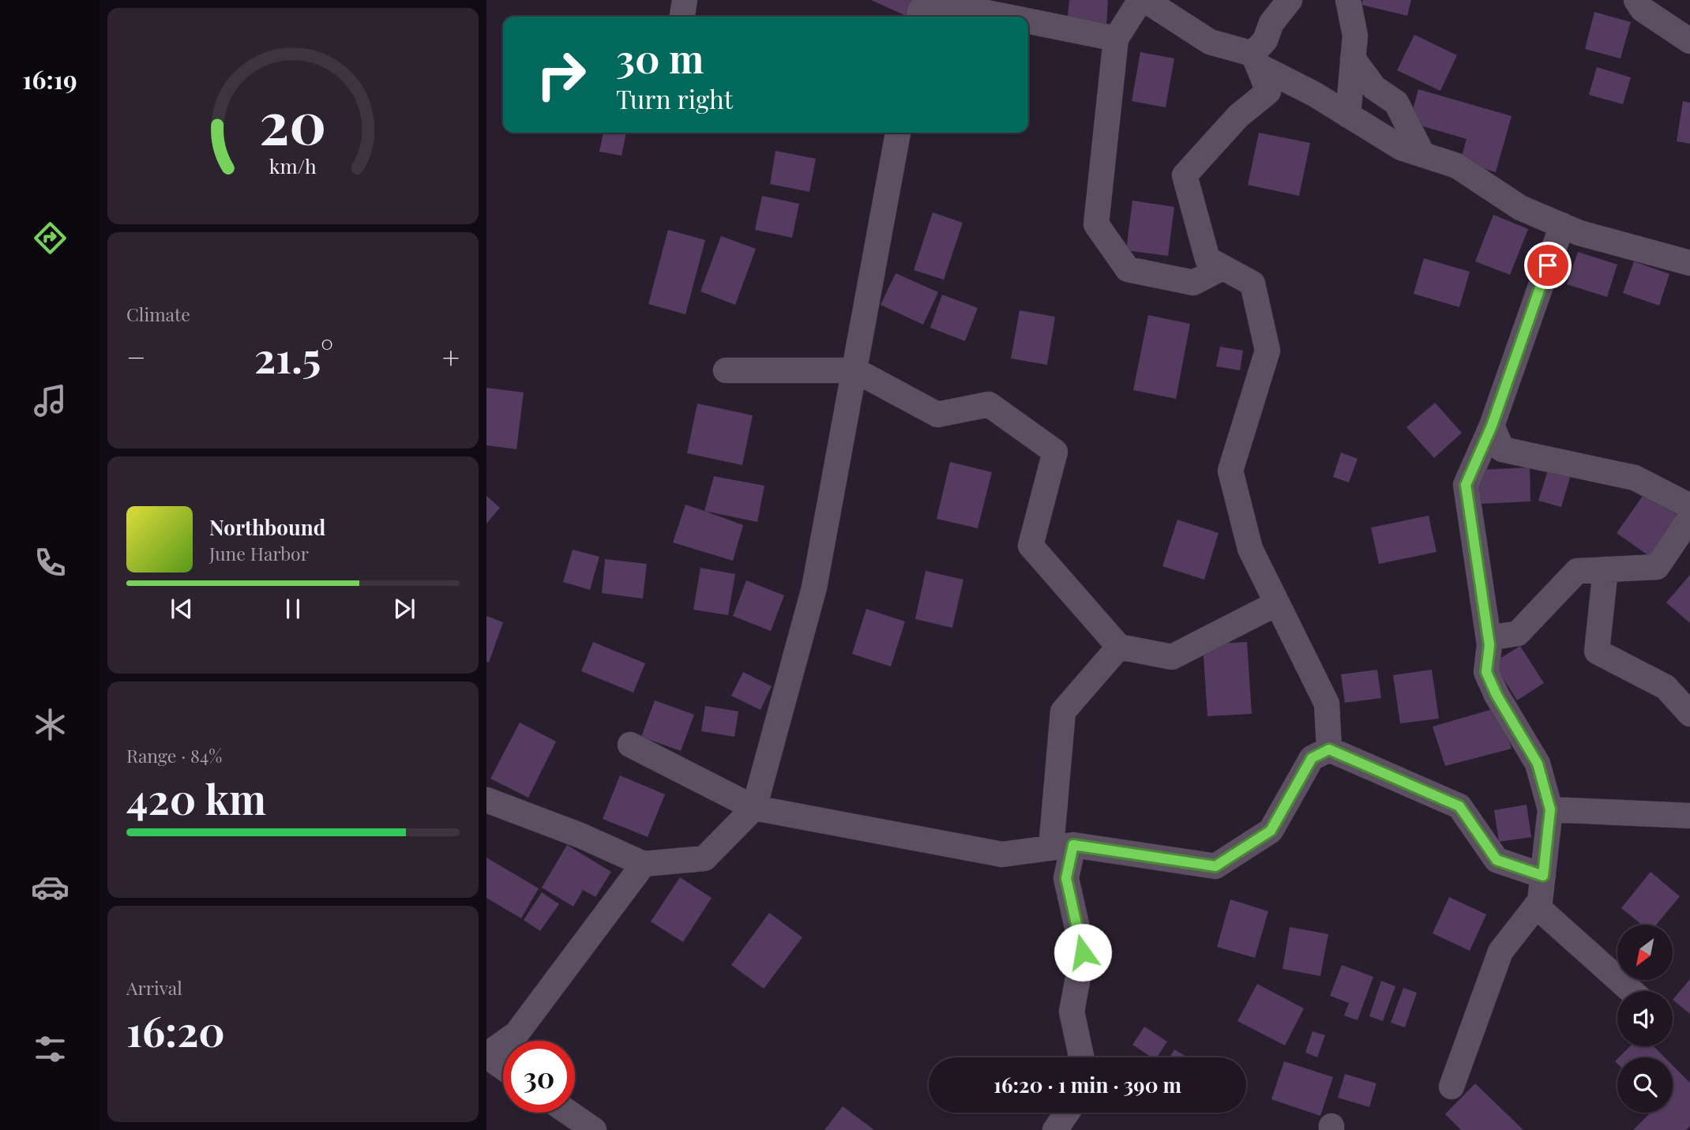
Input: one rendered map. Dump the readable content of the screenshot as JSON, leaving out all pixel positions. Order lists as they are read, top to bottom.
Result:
{
  "north": "bottom left",
  "page": {
    "tabs": "16:19",
    "turn": ["30 m", "Turn right"],
    "tile": [
      "Climate",
      ["Range · 84%", "420 km"],
      ["Arrival", "16:20"]
    ],
    "heat": ["−", "21.5°", "+"],
    "song": ["Northbound", "June Harbor"],
    "limit": "30",
    "trip": "16:20 · 1 min · 390 m",
    "gauge": ["20", "km/h"]
  }
}
